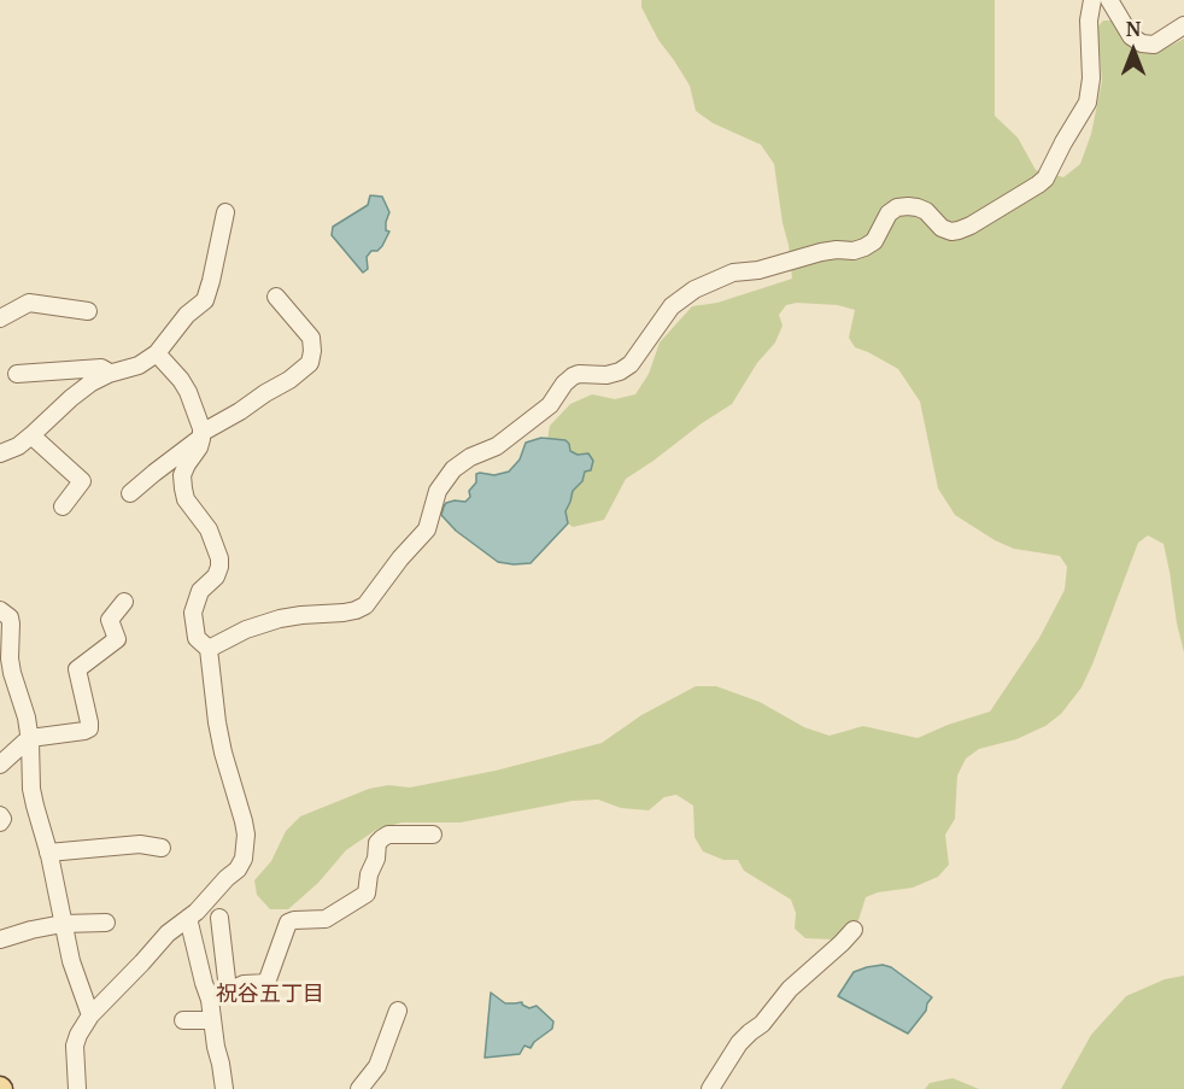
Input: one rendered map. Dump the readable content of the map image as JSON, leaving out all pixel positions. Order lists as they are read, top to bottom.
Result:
{
  "districts": ["祝谷五丁目"],
  "north": "top"
}
